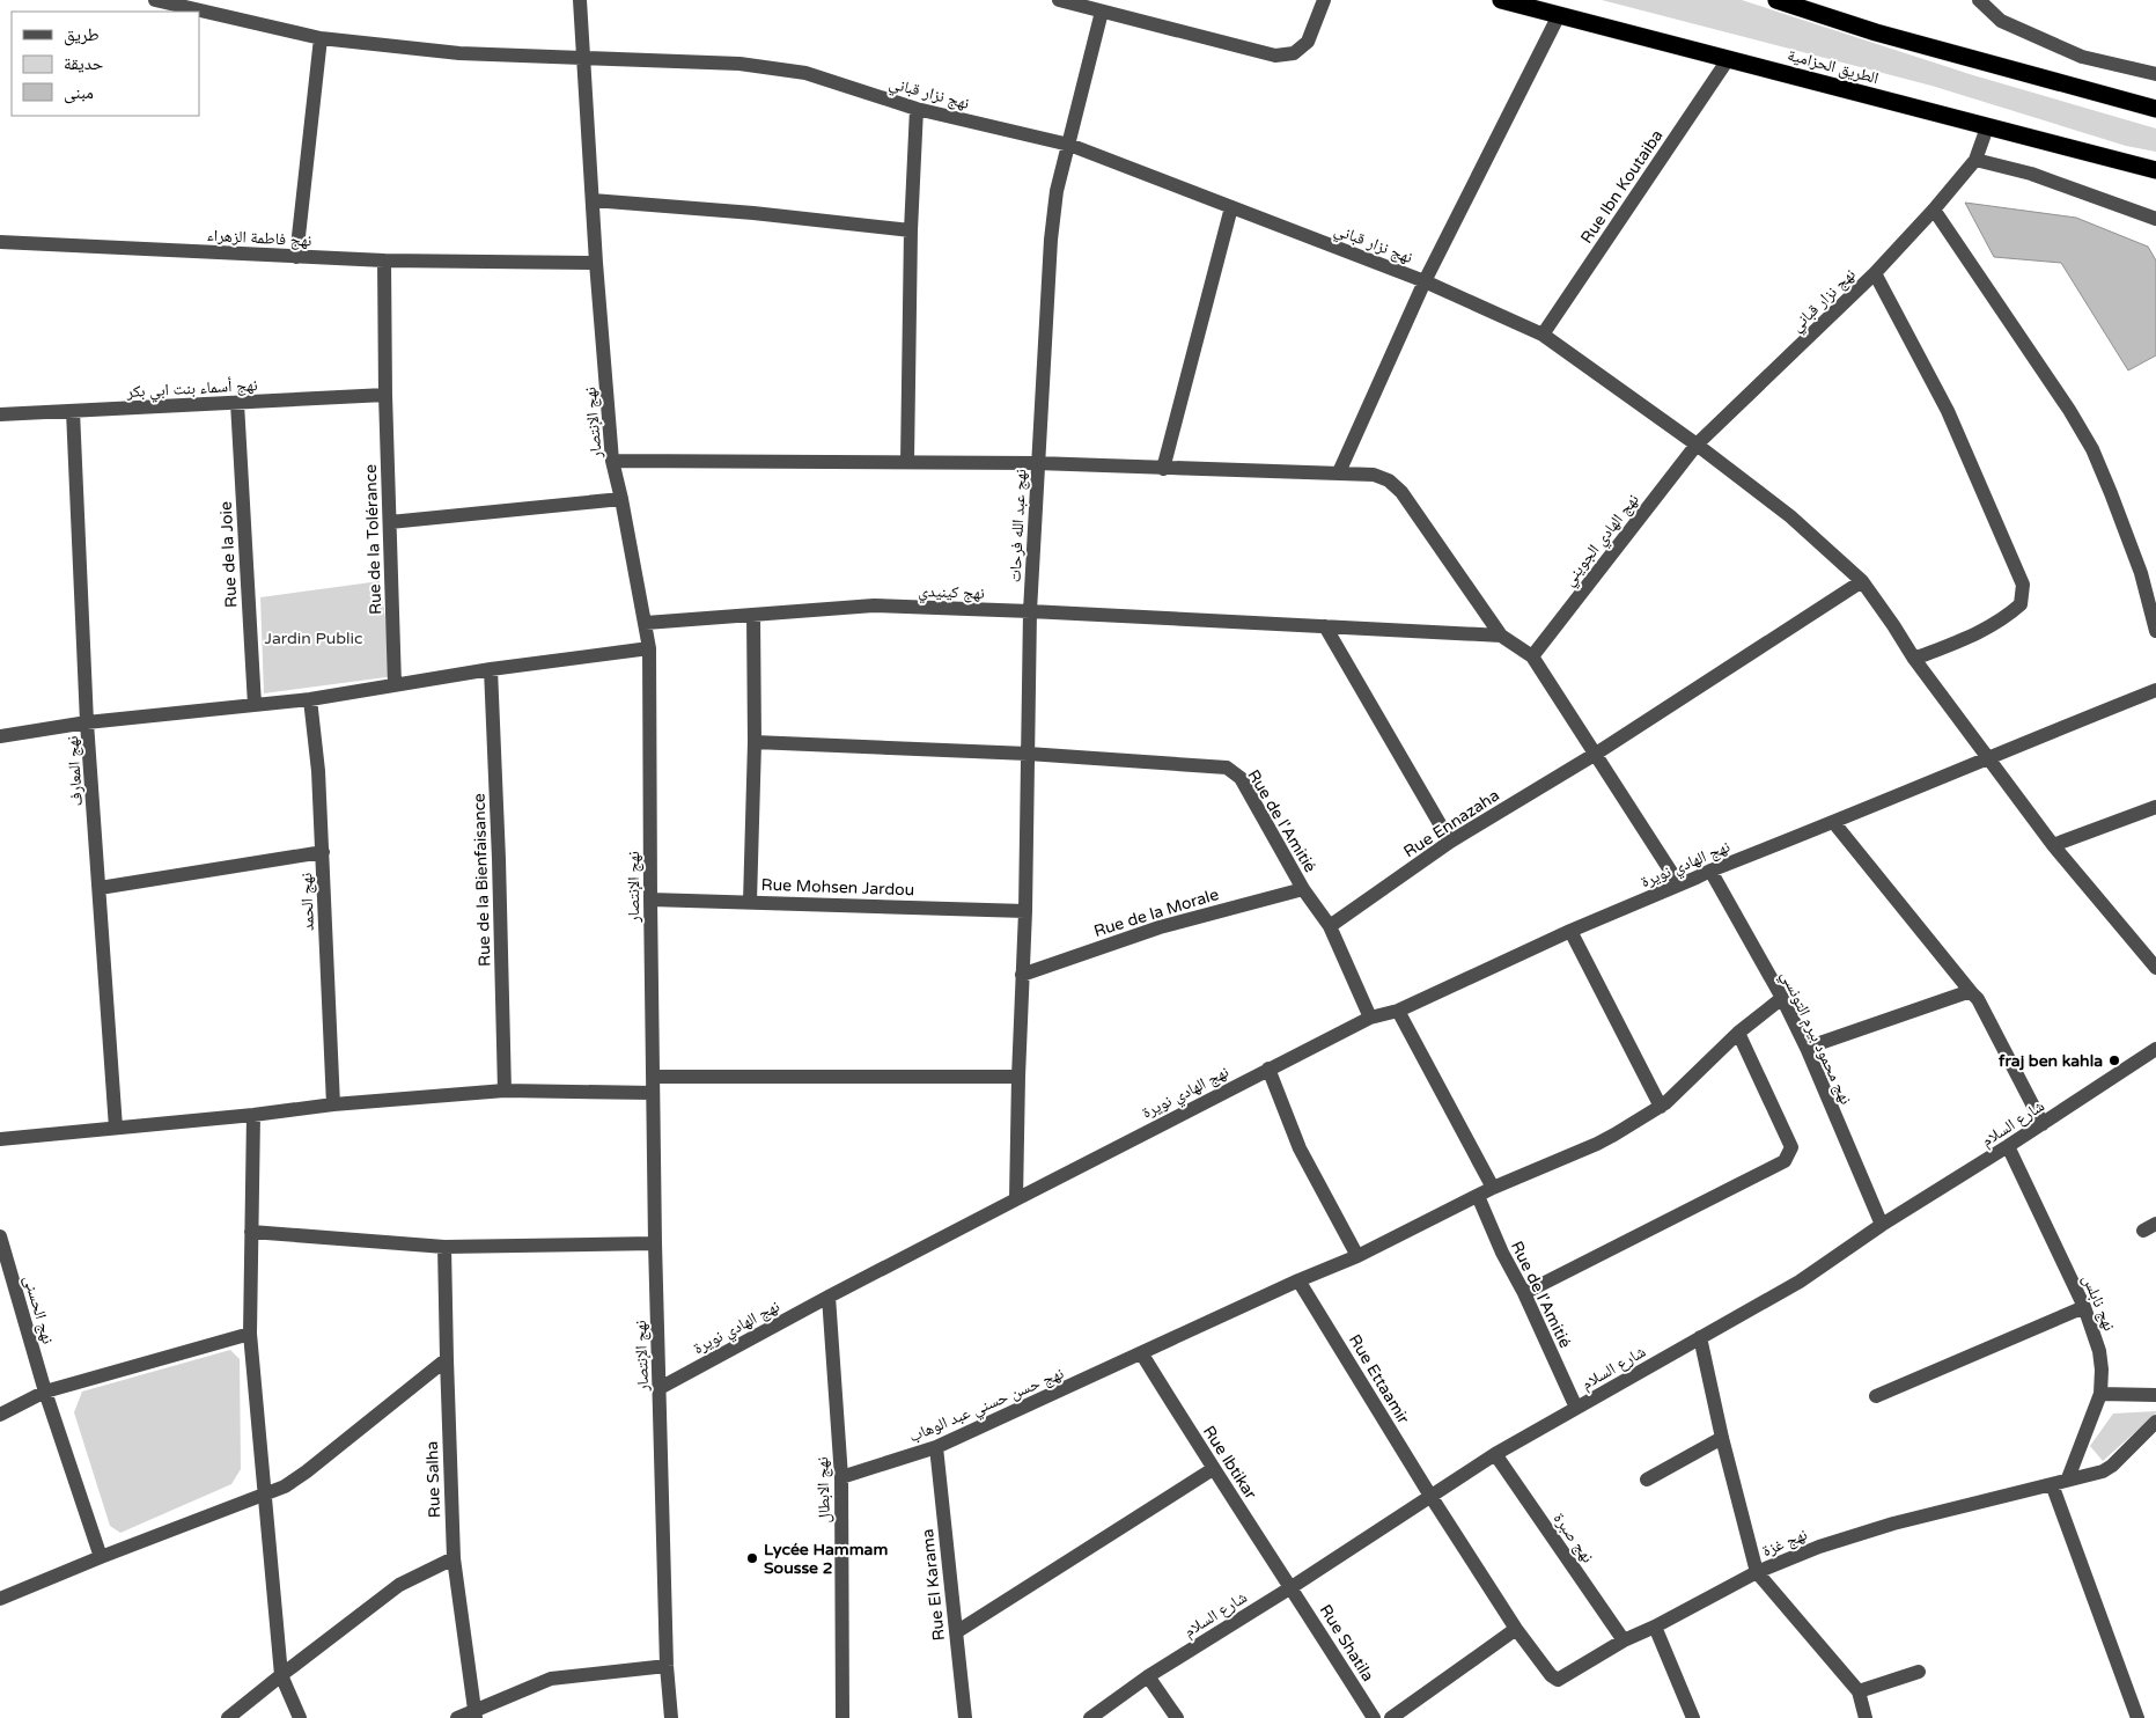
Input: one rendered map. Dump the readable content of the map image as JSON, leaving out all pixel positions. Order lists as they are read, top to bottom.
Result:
{
  "streets": {
    "highway": ["الطريق الحزامية"],
    "street": [
      "نهج نزار قباني",
      "Rue Ibn Koutaiba",
      "نهج فاطمة الزهراء",
      "نهج أسماء بنت ابي بكر",
      "نهج الإنتصار",
      "نهج عبد الله فرحات",
      "Rue de la Tolérance",
      "نهج الهادي الجويني",
      "Rue de la Joie",
      "نهج كينيدي",
      "نهج المعارف",
      "Rue de l'Amitié",
      "Rue Ennazaha",
      "نهج الهادي نويرة",
      "Rue de la Bienfaisance",
      "Rue Mohsen Jardou",
      "نهج الحمد",
      "Rue de la Morale",
      "نهج محمود بيرم التونسي",
      "شارع السلام",
      "نهج نابلس",
      "نهج الحسنى",
      "Rue Ettaamir",
      "نهج حسن حسني عبد الوهاب",
      "Rue Ibtikar",
      "Rue Salha",
      "نهج الابطال",
      "نهج صبرة",
      "نهج غزة",
      "Rue El Karama",
      "Rue Shatila"
    ]
  },
  "crossings": [
    ["الطريق الحزامية", "نهج نزار قباني"],
    ["الطريق الحزامية", "Rue Ibn Koutaiba"],
    ["نهج نزار قباني", "Rue Ibn Koutaiba"],
    ["نهج نزار قباني", "نهج الإنتصار"],
    ["نهج نزار قباني", "نهج عبد الله فرحات"],
    ["نهج نزار قباني", "نهج الهادي الجويني"],
    ["نهج فاطمة الزهراء", "نهج الإنتصار"],
    ["نهج أسماء بنت ابي بكر", "Rue de la Tolérance"],
    ["نهج أسماء بنت ابي بكر", "Rue de la Joie"],
    ["نهج أسماء بنت ابي بكر", "نهج المعارف"],
    ["نهج الإنتصار", "نهج كينيدي"],
    ["نهج الإنتصار", "نهج الهادي نويرة"],
    ["نهج الإنتصار", "Rue Mohsen Jardou"],
    ["نهج عبد الله فرحات", "نهج كينيدي"],
    ["نهج عبد الله فرحات", "Rue de l'Amitié"],
    ["نهج عبد الله فرحات", "نهج الهادي نويرة"],
    ["نهج عبد الله فرحات", "Rue Mohsen Jardou"],
    ["نهج عبد الله فرحات", "Rue de la Morale"],
    ["Rue de l'Amitié", "Rue Ennazaha"],
    ["Rue de l'Amitié", "نهج الهادي نويرة"],
    ["Rue de l'Amitié", "Rue de la Morale"],
    ["Rue de l'Amitié", "شارع السلام"],
    ["Rue de l'Amitié", "نهج حسن حسني عبد الوهاب"],
    ["نهج الهادي نويرة", "نهج محمود بيرم التونسي"],
    ["نهج الهادي نويرة", "نهج الابطال"],
    ["نهج محمود بيرم التونسي", "شارع السلام"],
    ["نهج محمود بيرم التونسي", "نهج حسن حسني عبد الوهاب"],
    ["شارع السلام", "نهج نابلس"],
    ["شارع السلام", "Rue Ettaamir"],
    ["شارع السلام", "Rue Ibtikar"],
    ["شارع السلام", "نهج صبرة"],
    ["شارع السلام", "Rue Shatila"],
    ["نهج نابلس", "نهج غزة"],
    ["Rue Ettaamir", "نهج حسن حسني عبد الوهاب"],
    ["Rue Ettaamir", "نهج غزة"],
    ["نهج حسن حسني عبد الوهاب", "Rue Ibtikar"],
    ["نهج حسن حسني عبد الوهاب", "نهج الابطال"],
    ["نهج حسن حسني عبد الوهاب", "Rue El Karama"],
    ["Rue Ibtikar", "Rue Shatila"],
    ["نهج صبرة", "نهج غزة"]
  ],
  "parks": ["Jardin Public"],
  "places": ["fraj ben kahla", "Lycée Hammam Sousse 2"],
  "legend": ["طريق", "حديقة", "مبنى"]
}
